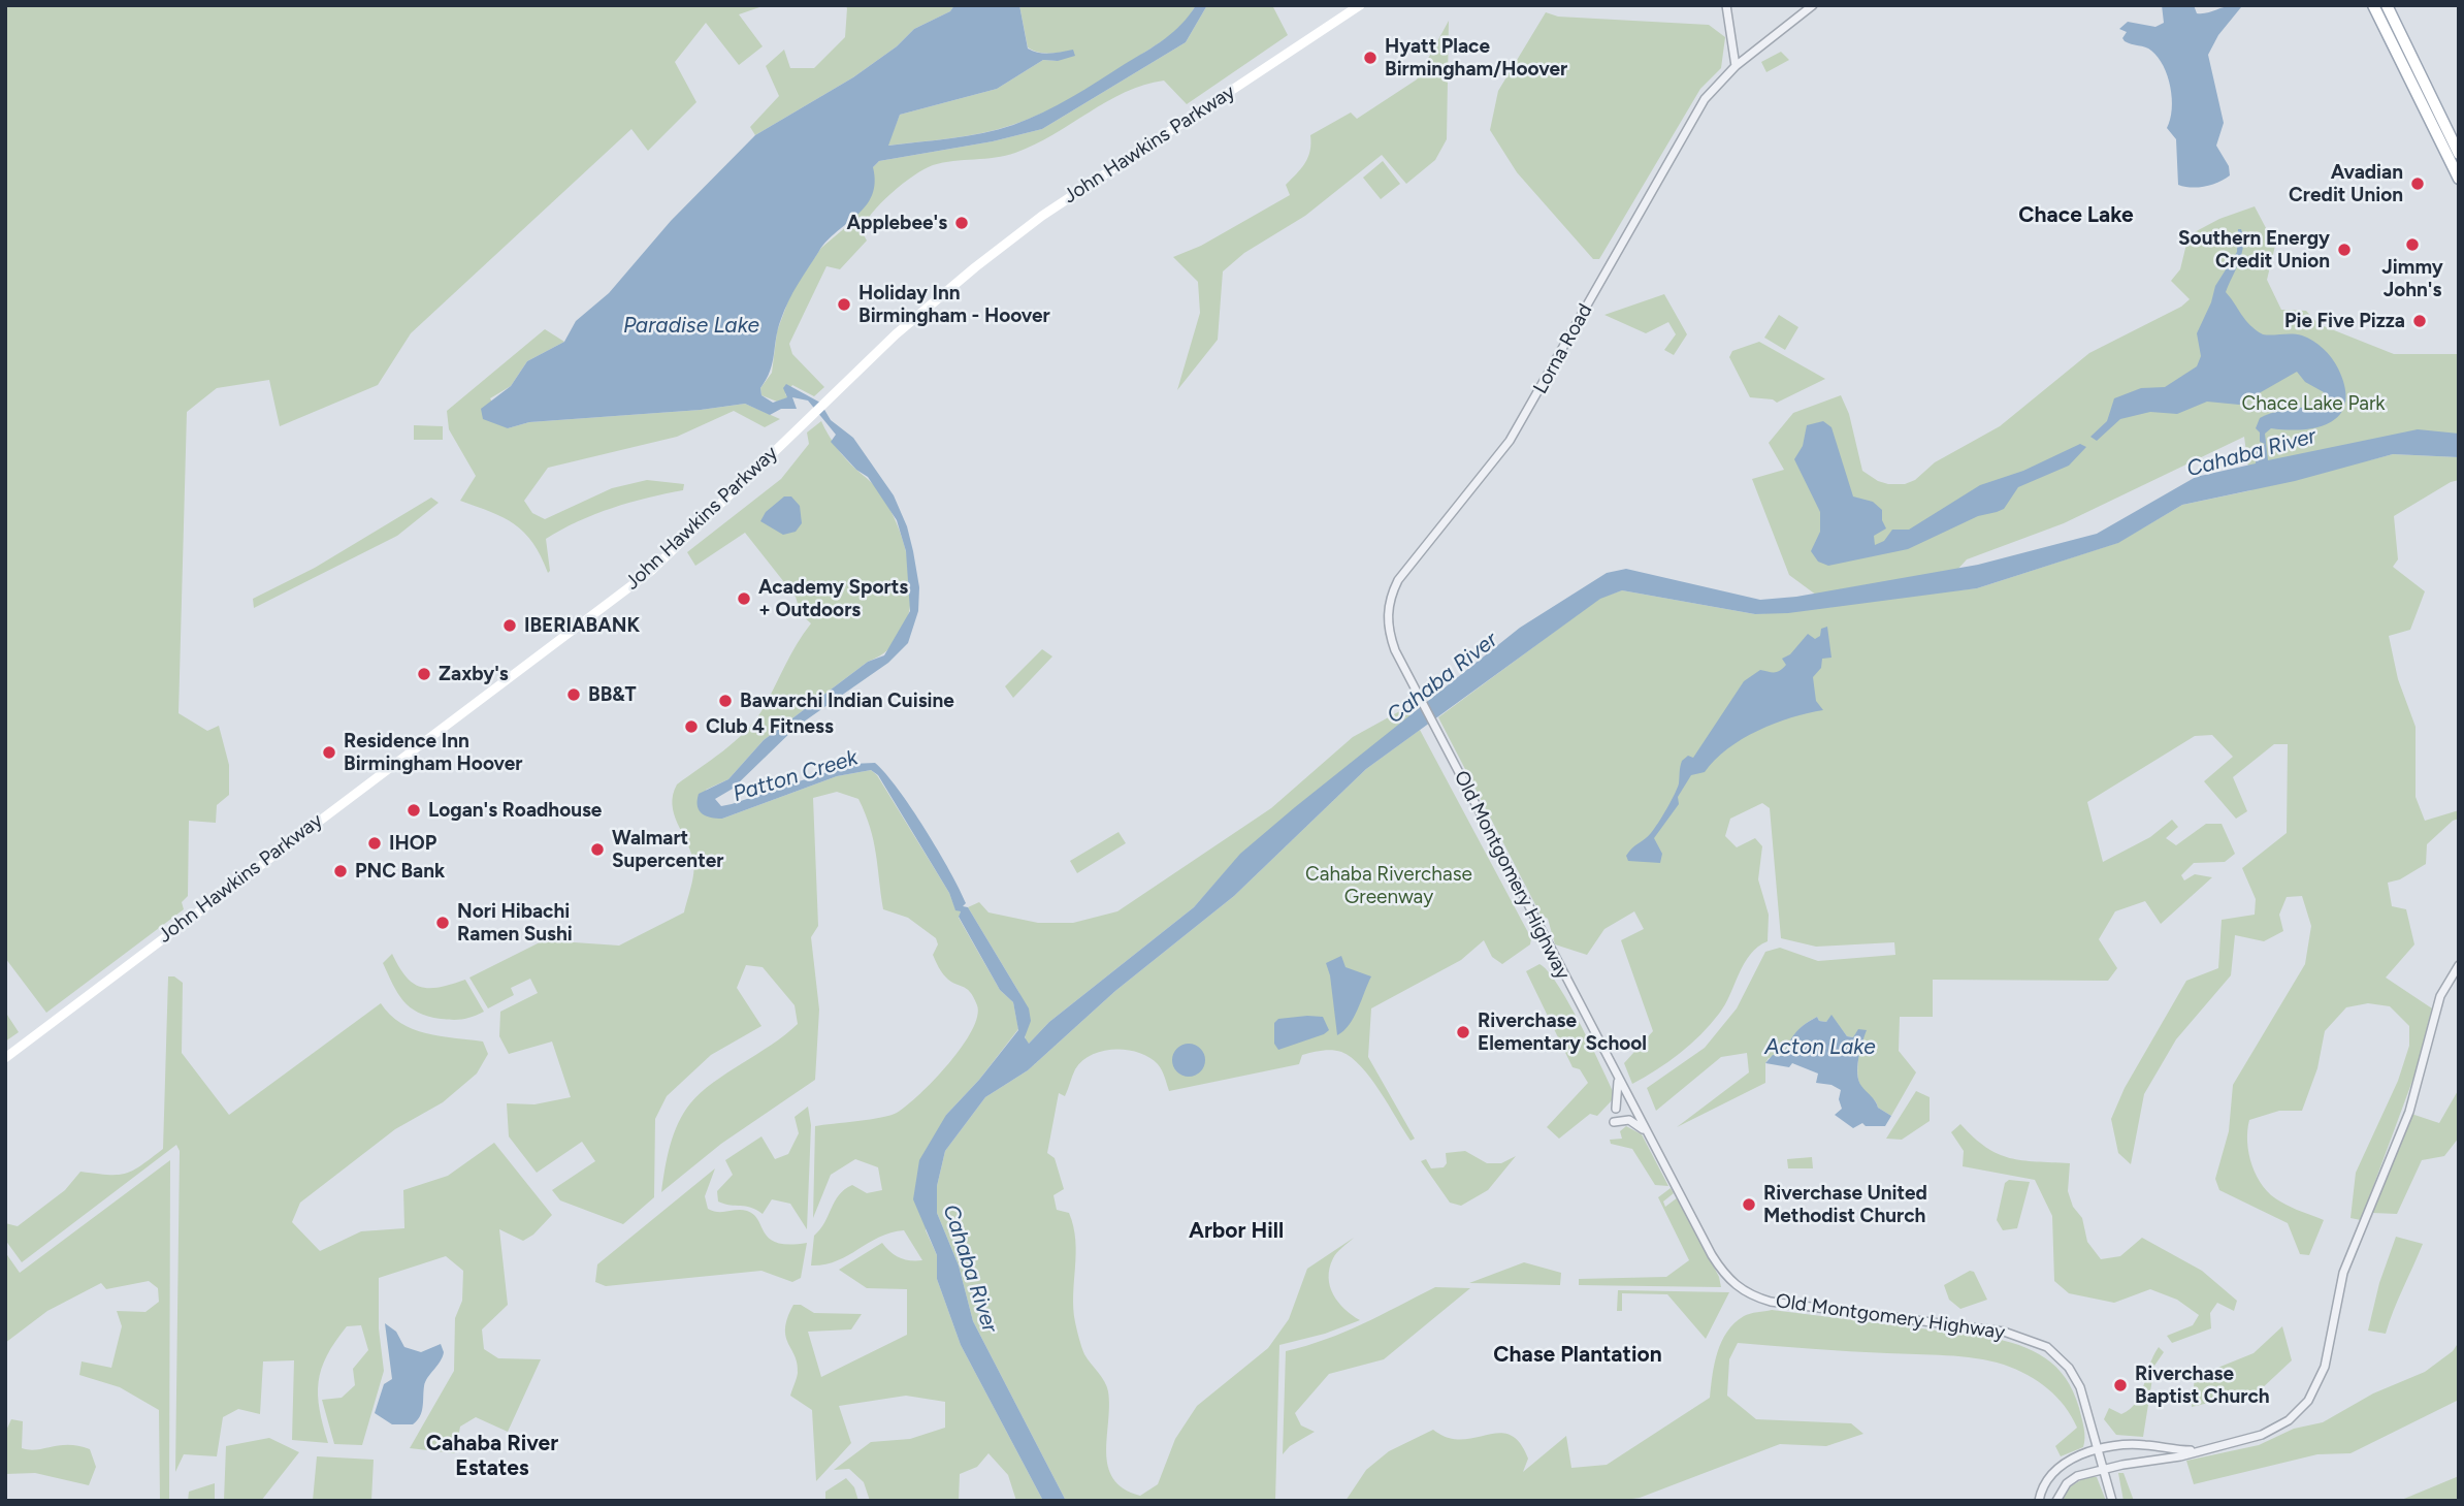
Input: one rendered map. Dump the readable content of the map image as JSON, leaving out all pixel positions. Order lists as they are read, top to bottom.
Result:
{
  "streets": {
    "main road": ["John Hawkins Parkway"],
    "street": ["Lorna Road", "Old Montgomery Highway"]
  },
  "crossings": [
    ["Lorna Road", "Old Montgomery Highway"]
  ],
  "districts": [
    "Chace Lake",
    "Arbor Hill",
    "Chase Plantation",
    "Cahaba River Estates"
  ],
  "water": [
    "Paradise Lake",
    "Cahaba River",
    "Patton Creek",
    "Acton Lake"
  ],
  "parks": ["Chace Lake Park", "Cahaba Riverchase Greenway"],
  "places": [
    "Hyatt Place Birmingham/Hoover",
    "Avadian Credit Union",
    "Applebee's",
    "Jimmy John's",
    "Southern Energy Credit Union",
    "Holiday Inn Birmingham - Hoover",
    "Pie Five Pizza",
    "Academy Sports + Outdoors",
    "IBERIABANK",
    "Zaxby's",
    "BB&T",
    "Bawarchi Indian Cuisine",
    "Club 4 Fitness",
    "Residence Inn Birmingham Hoover",
    "Logan's Roadhouse",
    "IHOP",
    "Walmart Supercenter",
    "PNC Bank",
    "Nori Hibachi Ramen Sushi",
    "Riverchase Elementary School",
    "Riverchase United Methodist Church",
    "Riverchase Baptist Church"
  ]
}
